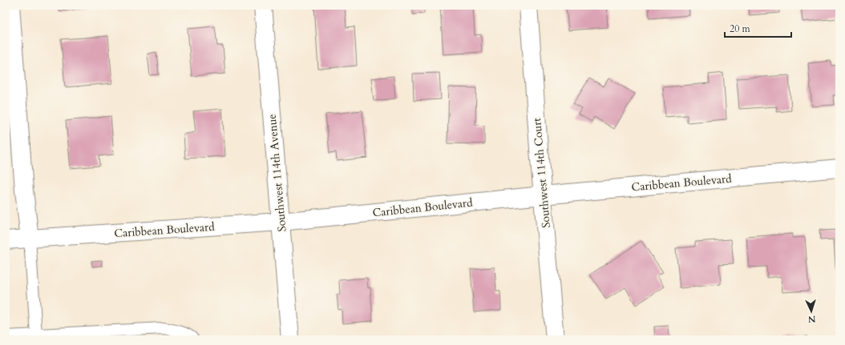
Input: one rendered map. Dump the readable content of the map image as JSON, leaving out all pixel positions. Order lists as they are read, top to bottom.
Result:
{
  "streets": {
    "street": ["Southwest 114th Avenue", "Southwest 114th Court", "Caribbean Boulevard"]
  },
  "crossings": [
    ["Southwest 114th Avenue", "Caribbean Boulevard"],
    ["Southwest 114th Court", "Caribbean Boulevard"]
  ],
  "scale_bar": "20 m",
  "north": "bottom"
}
